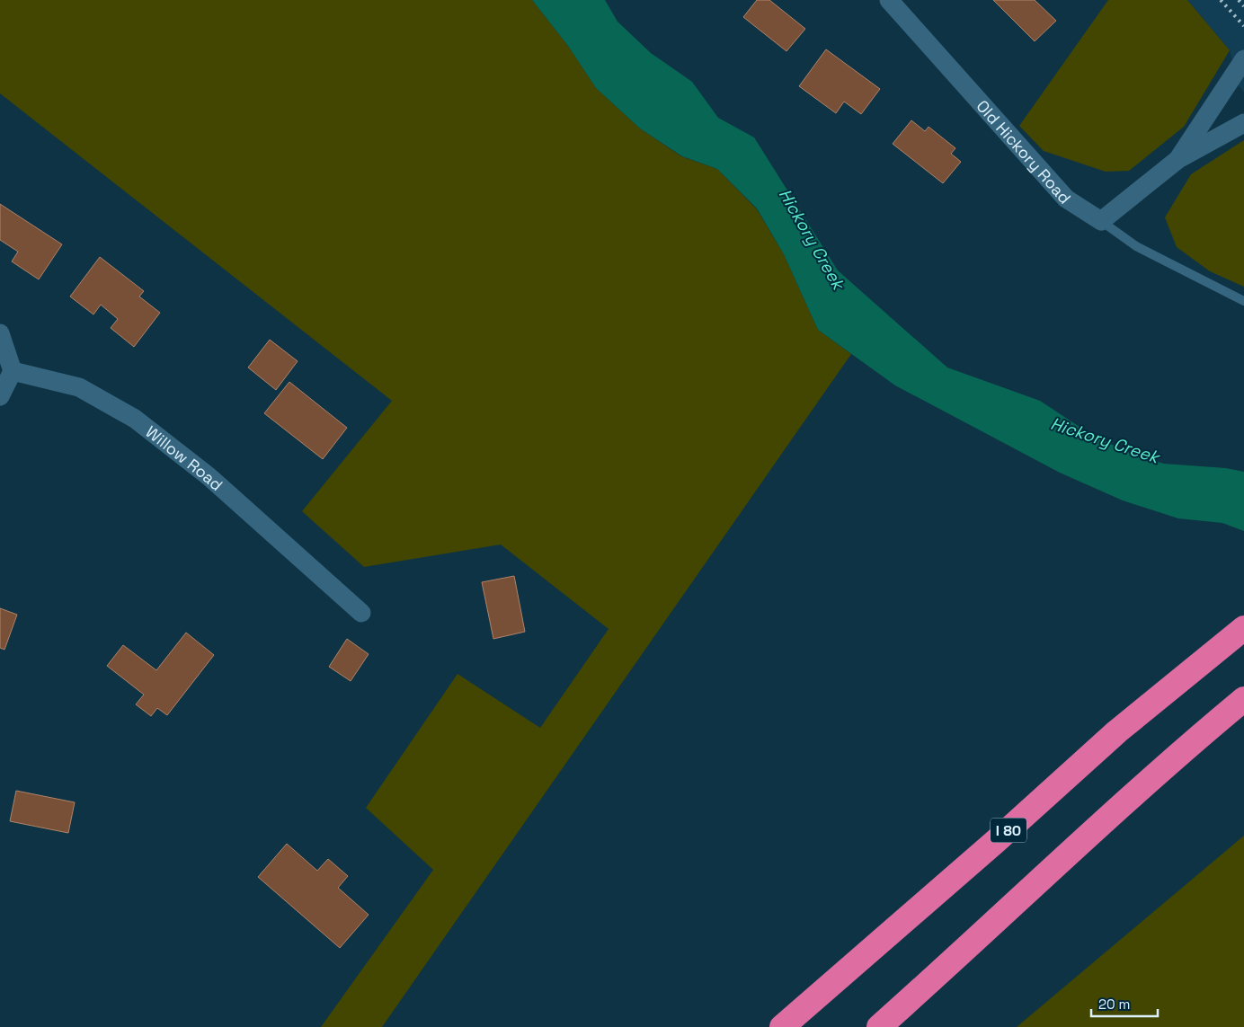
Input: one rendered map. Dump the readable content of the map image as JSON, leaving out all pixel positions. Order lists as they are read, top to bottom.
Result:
{
  "streets": {
    "highway": ["I 80"],
    "street": ["Old Hickory Road", "Willow Road"]
  },
  "water": ["Hickory Creek"],
  "scale_bar": "20 m"
}
